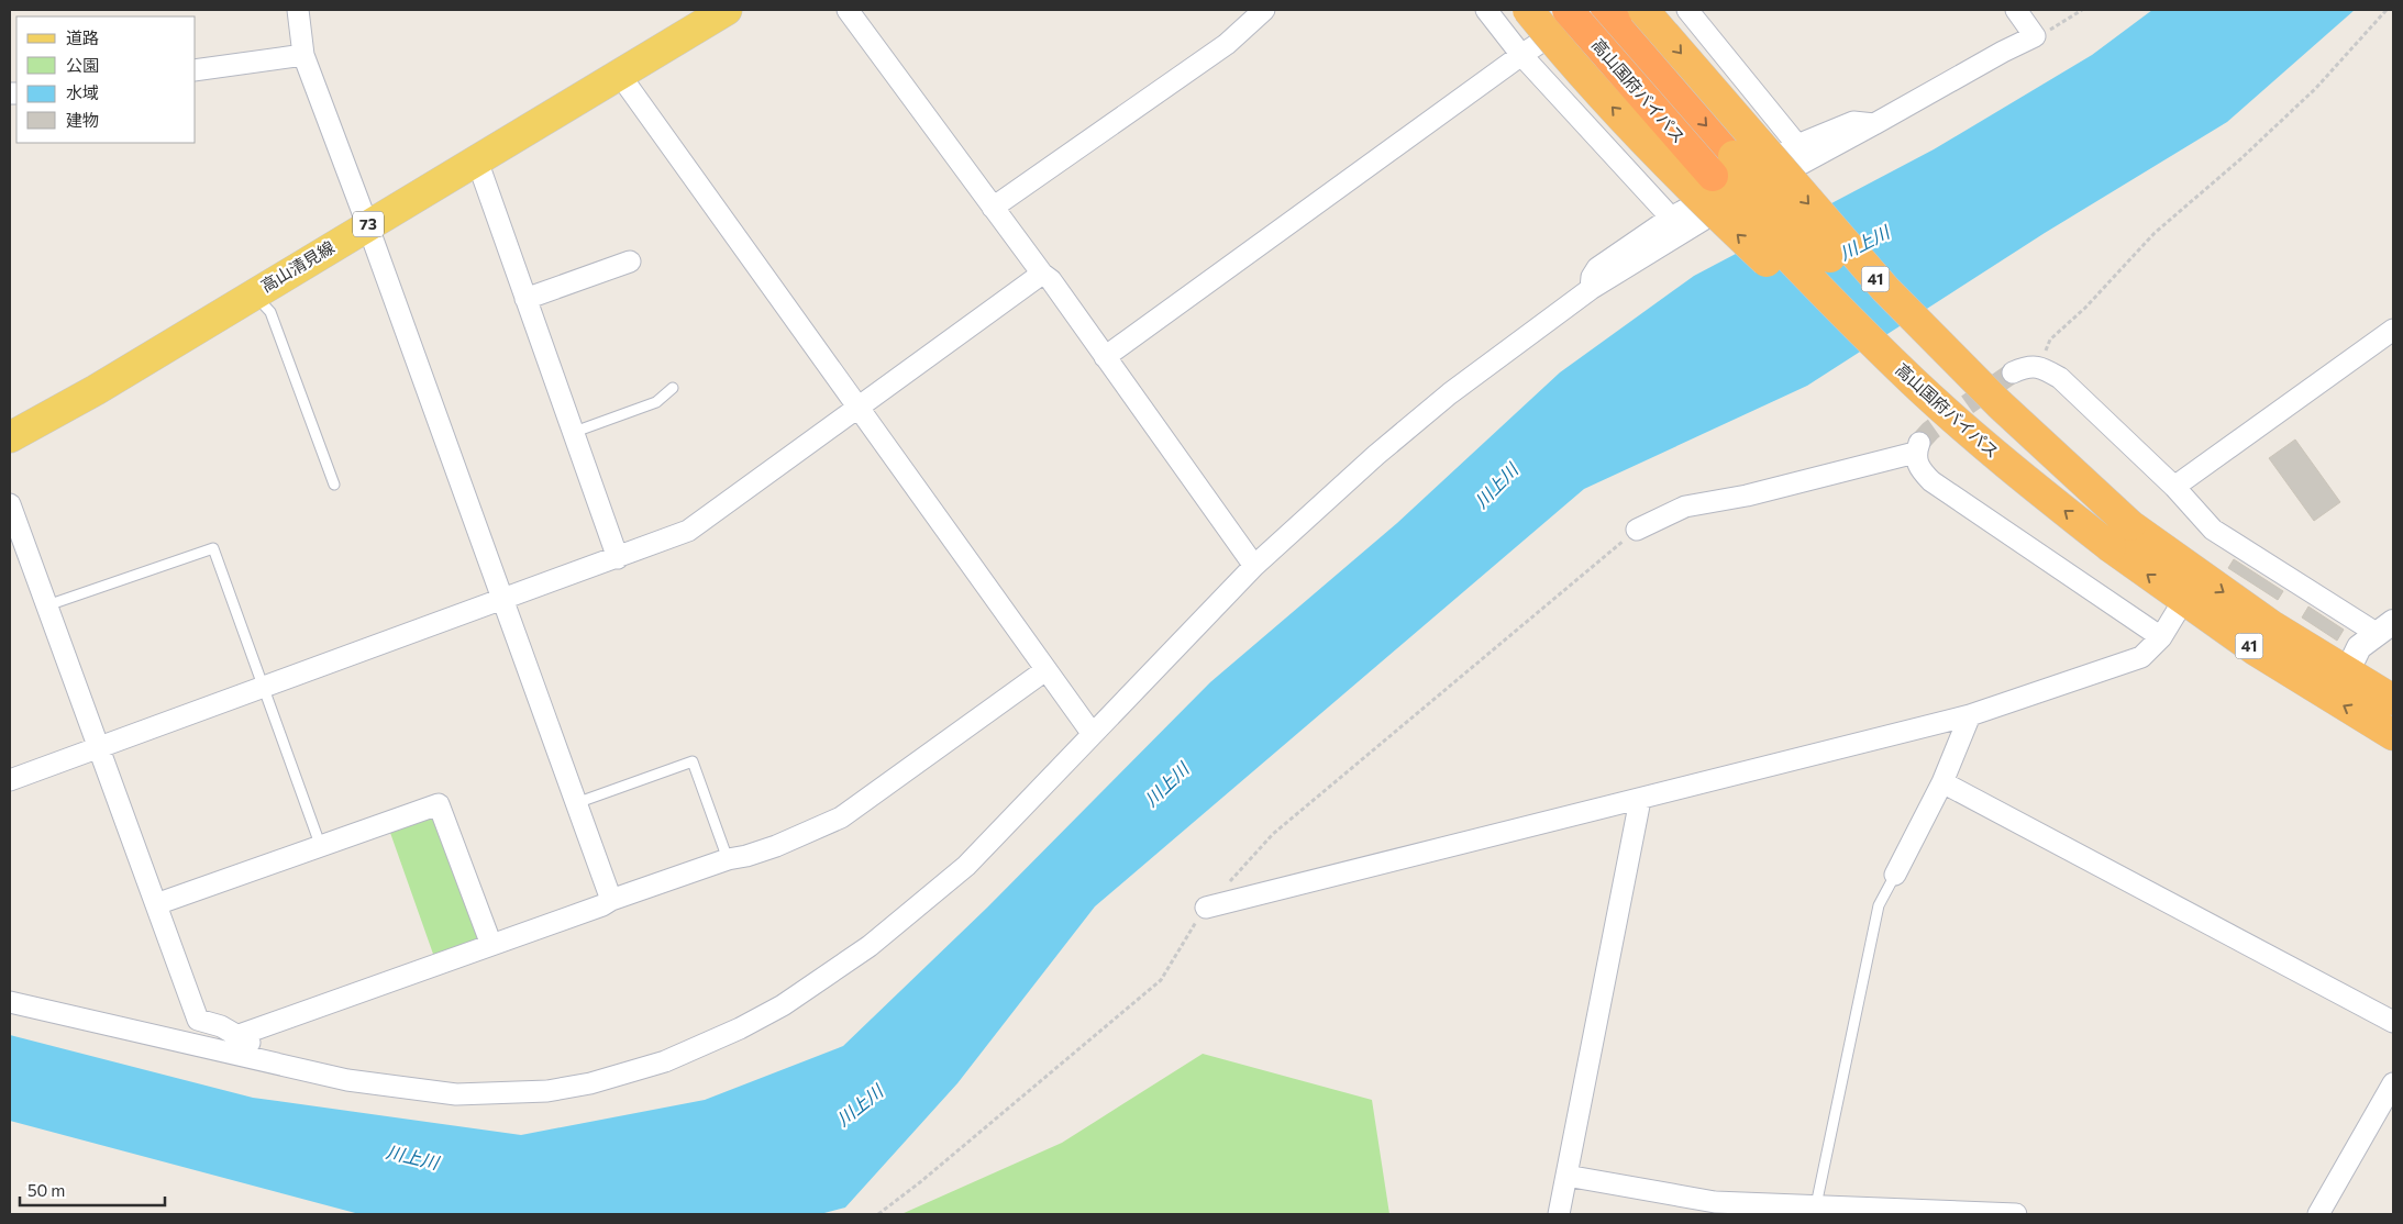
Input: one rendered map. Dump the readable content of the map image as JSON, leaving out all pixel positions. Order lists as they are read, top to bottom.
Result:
{
  "streets": {
    "highway": ["高山国府バイパス", "41"],
    "main road": ["73", "高山清見線"]
  },
  "crossings": [
    ["高山国府バイパス", "41"]
  ],
  "water": ["川上川"],
  "legend": [
    "道路",
    "公園",
    "水域",
    "建物"
  ],
  "scale_bar": "50 m"
}
